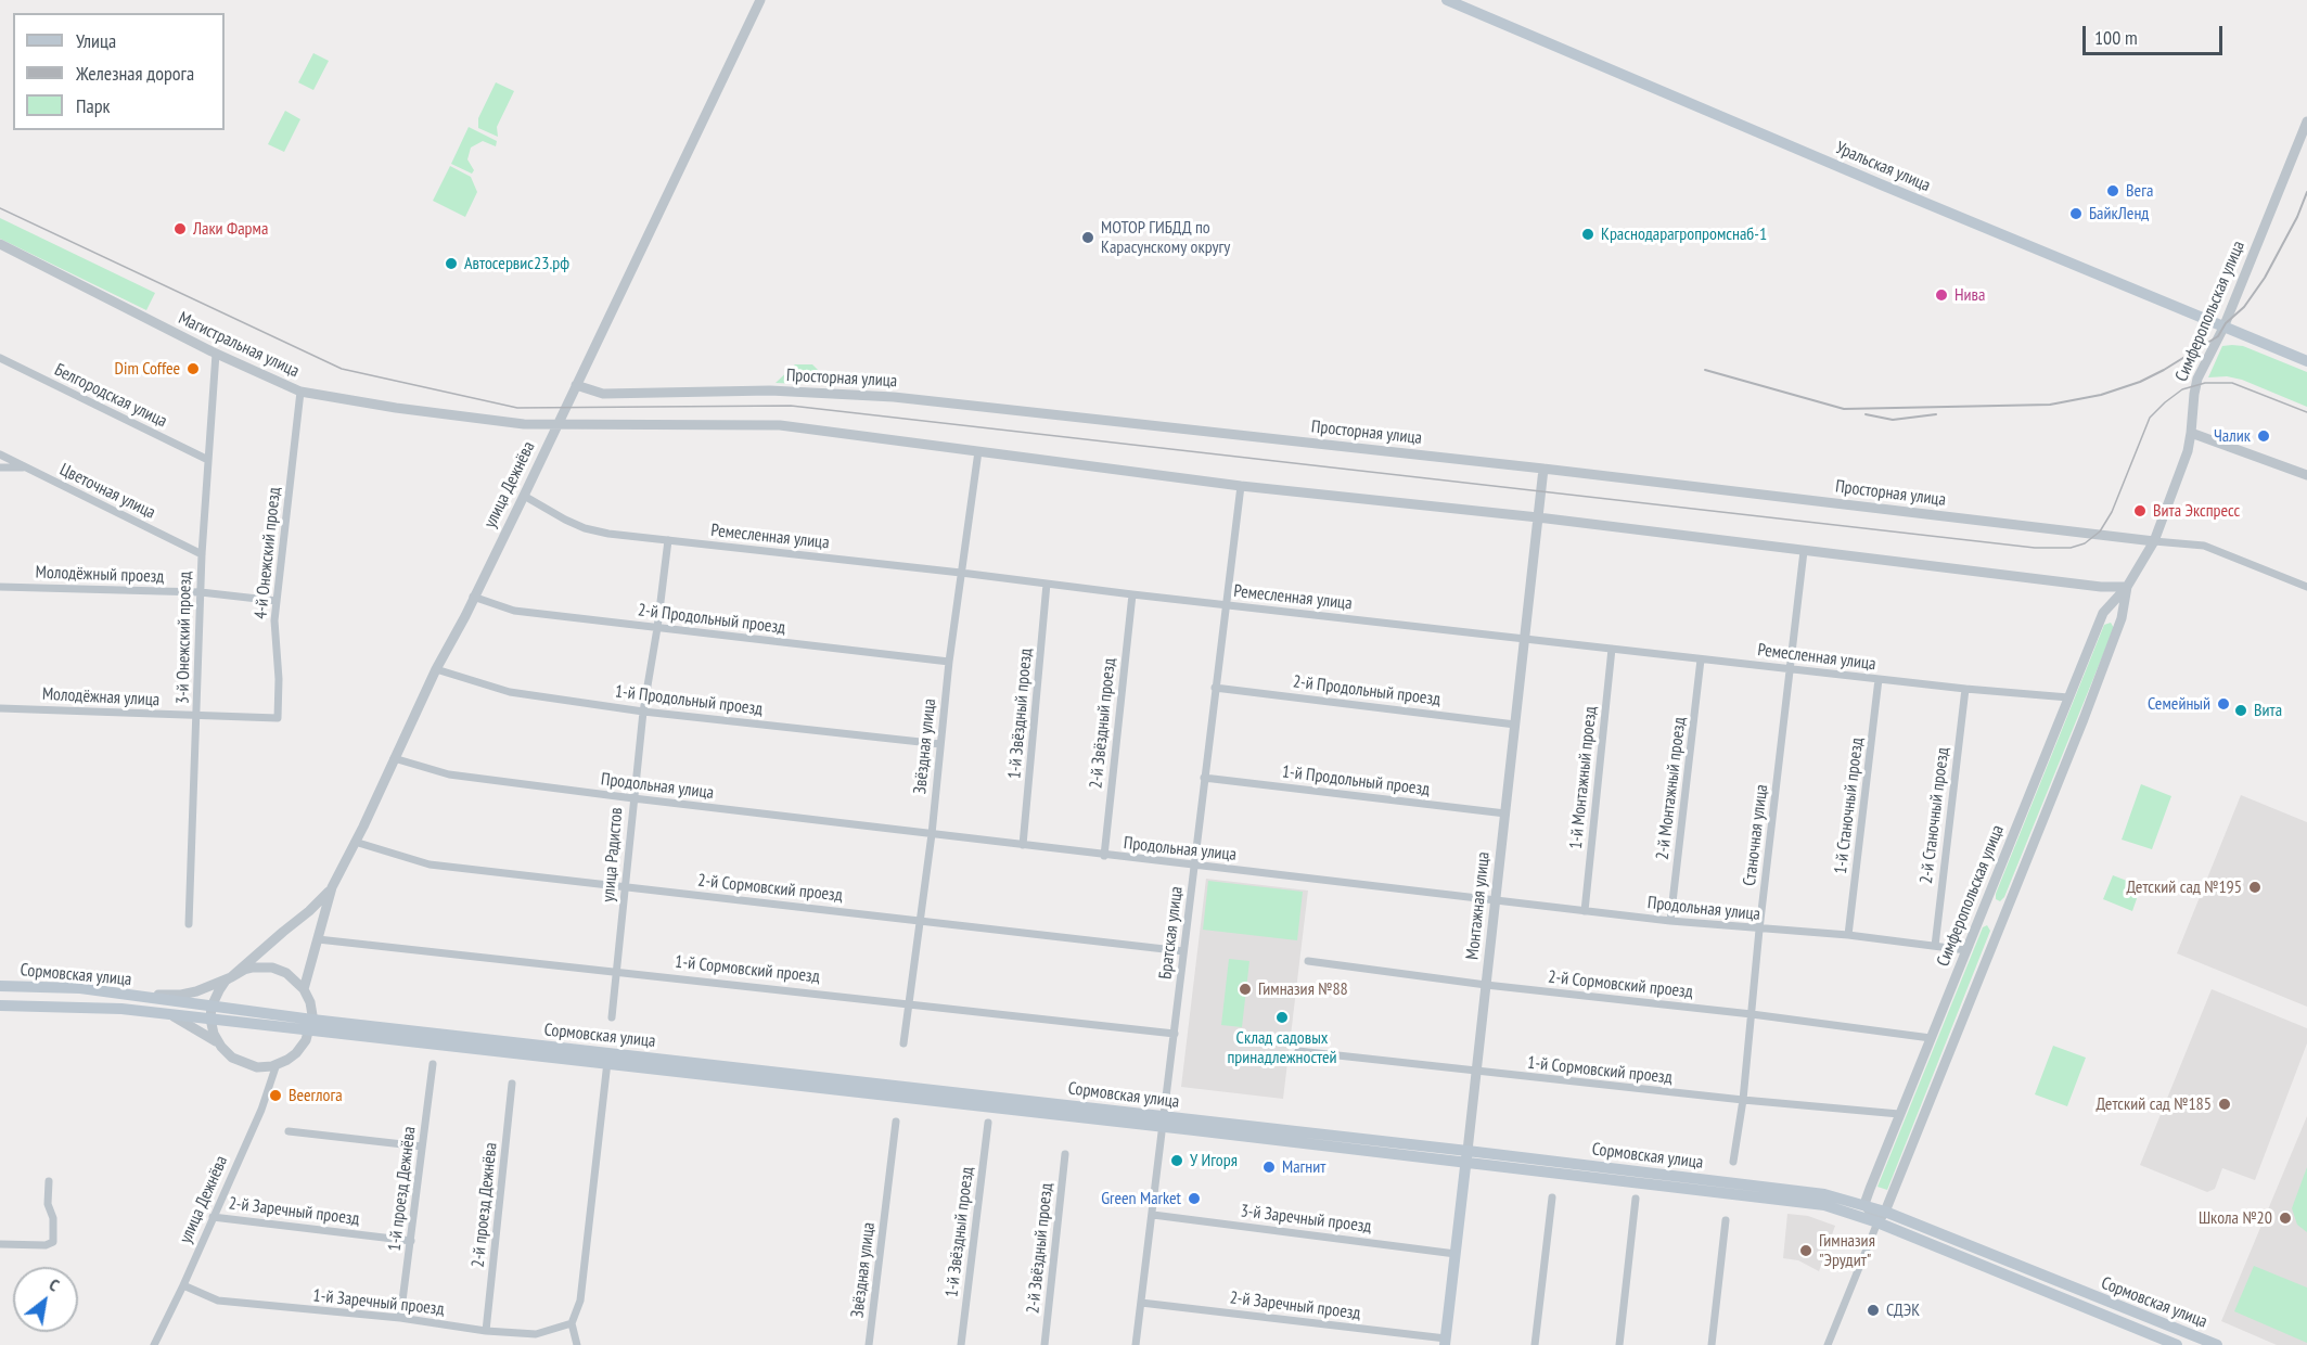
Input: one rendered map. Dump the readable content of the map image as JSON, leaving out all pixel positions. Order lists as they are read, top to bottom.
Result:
{
  "streets": {
    "main road": ["Уральская улица", "Монтажная улица", "Сормовская улица"],
    "street": [
      "Симферопольская улица",
      "Магистральная улица",
      "Просторная улица",
      "Белгородская улица",
      "улица Дежнёва",
      "Цветочная улица",
      "Ремесленная улица",
      "4-й Онежский проезд",
      "Молодёжный проезд",
      "2-й Продольный проезд",
      "3-й Онежский проезд",
      "Молодёжная улица",
      "1-й Продольный проезд",
      "1-й Звёздный проезд",
      "2-й Звёздный проезд",
      "Звёздная улица",
      "1-й Монтажный проезд",
      "Продольная улица",
      "2-й Монтажный проезд",
      "1-й Станочный проезд",
      "2-й Станочный проезд",
      "Станочная улица",
      "улица Радистов",
      "2-й Сормовский проезд",
      "Братская улица",
      "1-й Сормовский проезд",
      "1-й проезд Дежнёва",
      "2-й проезд Дежнёва",
      "2-й Заречный проезд",
      "3-й Заречный проезд",
      "1-й Заречный проезд"
    ]
  },
  "crossings": [
    ["Уральская улица", "Симферопольская улица"],
    ["Симферопольская улица", "Просторная улица"],
    ["Симферопольская улица", "Ремесленная улица"],
    ["Симферопольская улица", "Продольная улица"],
    ["Симферопольская улица", "2-й Сормовский проезд"],
    ["Симферопольская улица", "1-й Сормовский проезд"],
    ["Симферопольская улица", "Сормовская улица"],
    ["Магистральная улица", "улица Дежнёва"],
    ["Магистральная улица", "4-й Онежский проезд"],
    ["Магистральная улица", "3-й Онежский проезд"],
    ["Просторная улица", "улица Дежнёва"],
    ["Просторная улица", "Монтажная улица"],
    ["Белгородская улица", "3-й Онежский проезд"],
    ["улица Дежнёва", "Ремесленная улица"],
    ["улица Дежнёва", "2-й Продольный проезд"],
    ["улица Дежнёва", "1-й Продольный проезд"],
    ["улица Дежнёва", "Продольная улица"],
    ["улица Дежнёва", "2-й Сормовский проезд"],
    ["улица Дежнёва", "1-й Сормовский проезд"],
    ["улица Дежнёва", "2-й Заречный проезд"],
    ["улица Дежнёва", "1-й Заречный проезд"],
    ["Цветочная улица", "3-й Онежский проезд"],
    ["Ремесленная улица", "1-й Звёздный проезд"],
    ["Ремесленная улица", "2-й Звёздный проезд"],
    ["Ремесленная улица", "Звёздная улица"],
    ["Ремесленная улица", "1-й Монтажный проезд"],
    ["Ремесленная улица", "2-й Монтажный проезд"],
    ["Ремесленная улица", "1-й Станочный проезд"],
    ["Ремесленная улица", "2-й Станочный проезд"],
    ["Ремесленная улица", "Станочная улица"],
    ["Ремесленная улица", "улица Радистов"],
    ["Ремесленная улица", "Монтажная улица"],
    ["Ремесленная улица", "Братская улица"],
    ["4-й Онежский проезд", "Молодёжный проезд"],
    ["4-й Онежский проезд", "Молодёжная улица"],
    ["Молодёжный проезд", "3-й Онежский проезд"],
    ["2-й Продольный проезд", "Звёздная улица"],
    ["2-й Продольный проезд", "улица Радистов"],
    ["2-й Продольный проезд", "Монтажная улица"],
    ["2-й Продольный проезд", "Братская улица"],
    ["3-й Онежский проезд", "Молодёжная улица"],
    ["1-й Продольный проезд", "Звёздная улица"],
    ["1-й Продольный проезд", "улица Радистов"],
    ["1-й Продольный проезд", "Монтажная улица"],
    ["1-й Продольный проезд", "Братская улица"],
    ["1-й Звёздный проезд", "Продольная улица"],
    ["2-й Звёздный проезд", "Продольная улица"],
    ["Звёздная улица", "Продольная улица"],
    ["Звёздная улица", "2-й Сормовский проезд"],
    ["Звёздная улица", "1-й Сормовский проезд"],
    ["1-й Монтажный проезд", "Продольная улица"],
    ["Продольная улица", "2-й Монтажный проезд"],
    ["Продольная улица", "1-й Станочный проезд"],
    ["Продольная улица", "2-й Станочный проезд"],
    ["Продольная улица", "Станочная улица"],
    ["Продольная улица", "улица Радистов"],
    ["Продольная улица", "Монтажная улица"],
    ["Продольная улица", "Братская улица"],
    ["Станочная улица", "2-й Сормовский проезд"],
    ["Станочная улица", "1-й Сормовский проезд"],
    ["улица Радистов", "2-й Сормовский проезд"],
    ["улица Радистов", "1-й Сормовский проезд"],
    ["2-й Сормовский проезд", "Монтажная улица"],
    ["2-й Сормовский проезд", "Братская улица"],
    ["Монтажная улица", "1-й Сормовский проезд"],
    ["Монтажная улица", "Сормовская улица"],
    ["Монтажная улица", "2-й Заречный проезд"],
    ["Монтажная улица", "3-й Заречный проезд"],
    ["Братская улица", "1-й Сормовский проезд"],
    ["Братская улица", "Сормовская улица"],
    ["Братская улица", "2-й Заречный проезд"],
    ["Братская улица", "3-й Заречный проезд"],
    ["1-й проезд Дежнёва", "2-й Заречный проезд"],
    ["1-й проезд Дежнёва", "1-й Заречный проезд"],
    ["2-й проезд Дежнёва", "1-й Заречный проезд"]
  ],
  "places": [
    "Вега",
    "БайкЛенд",
    "Лаки Фарма",
    "Краснодарагропромснаб-1",
    "МОТОР ГИБДД по Карасунскому округу",
    "Автосервис23.рф",
    "Нива",
    "Dim Coffee",
    "Чалик",
    "Вита Экспресс",
    "Семейный",
    "Вита",
    "Детский сад №195",
    "Гимназия №88",
    "Склад садовых принадлежностей",
    "Beerлога",
    "Детский сад №185",
    "У Игоря",
    "Магнит",
    "Green Market",
    "Школа №20",
    "Гимназия \"Эрудит\"",
    "СДЭК"
  ],
  "legend": ["Улица", "Железная дорога", "Парк"],
  "scale_bar": "100 m",
  "north": "top right"
}
